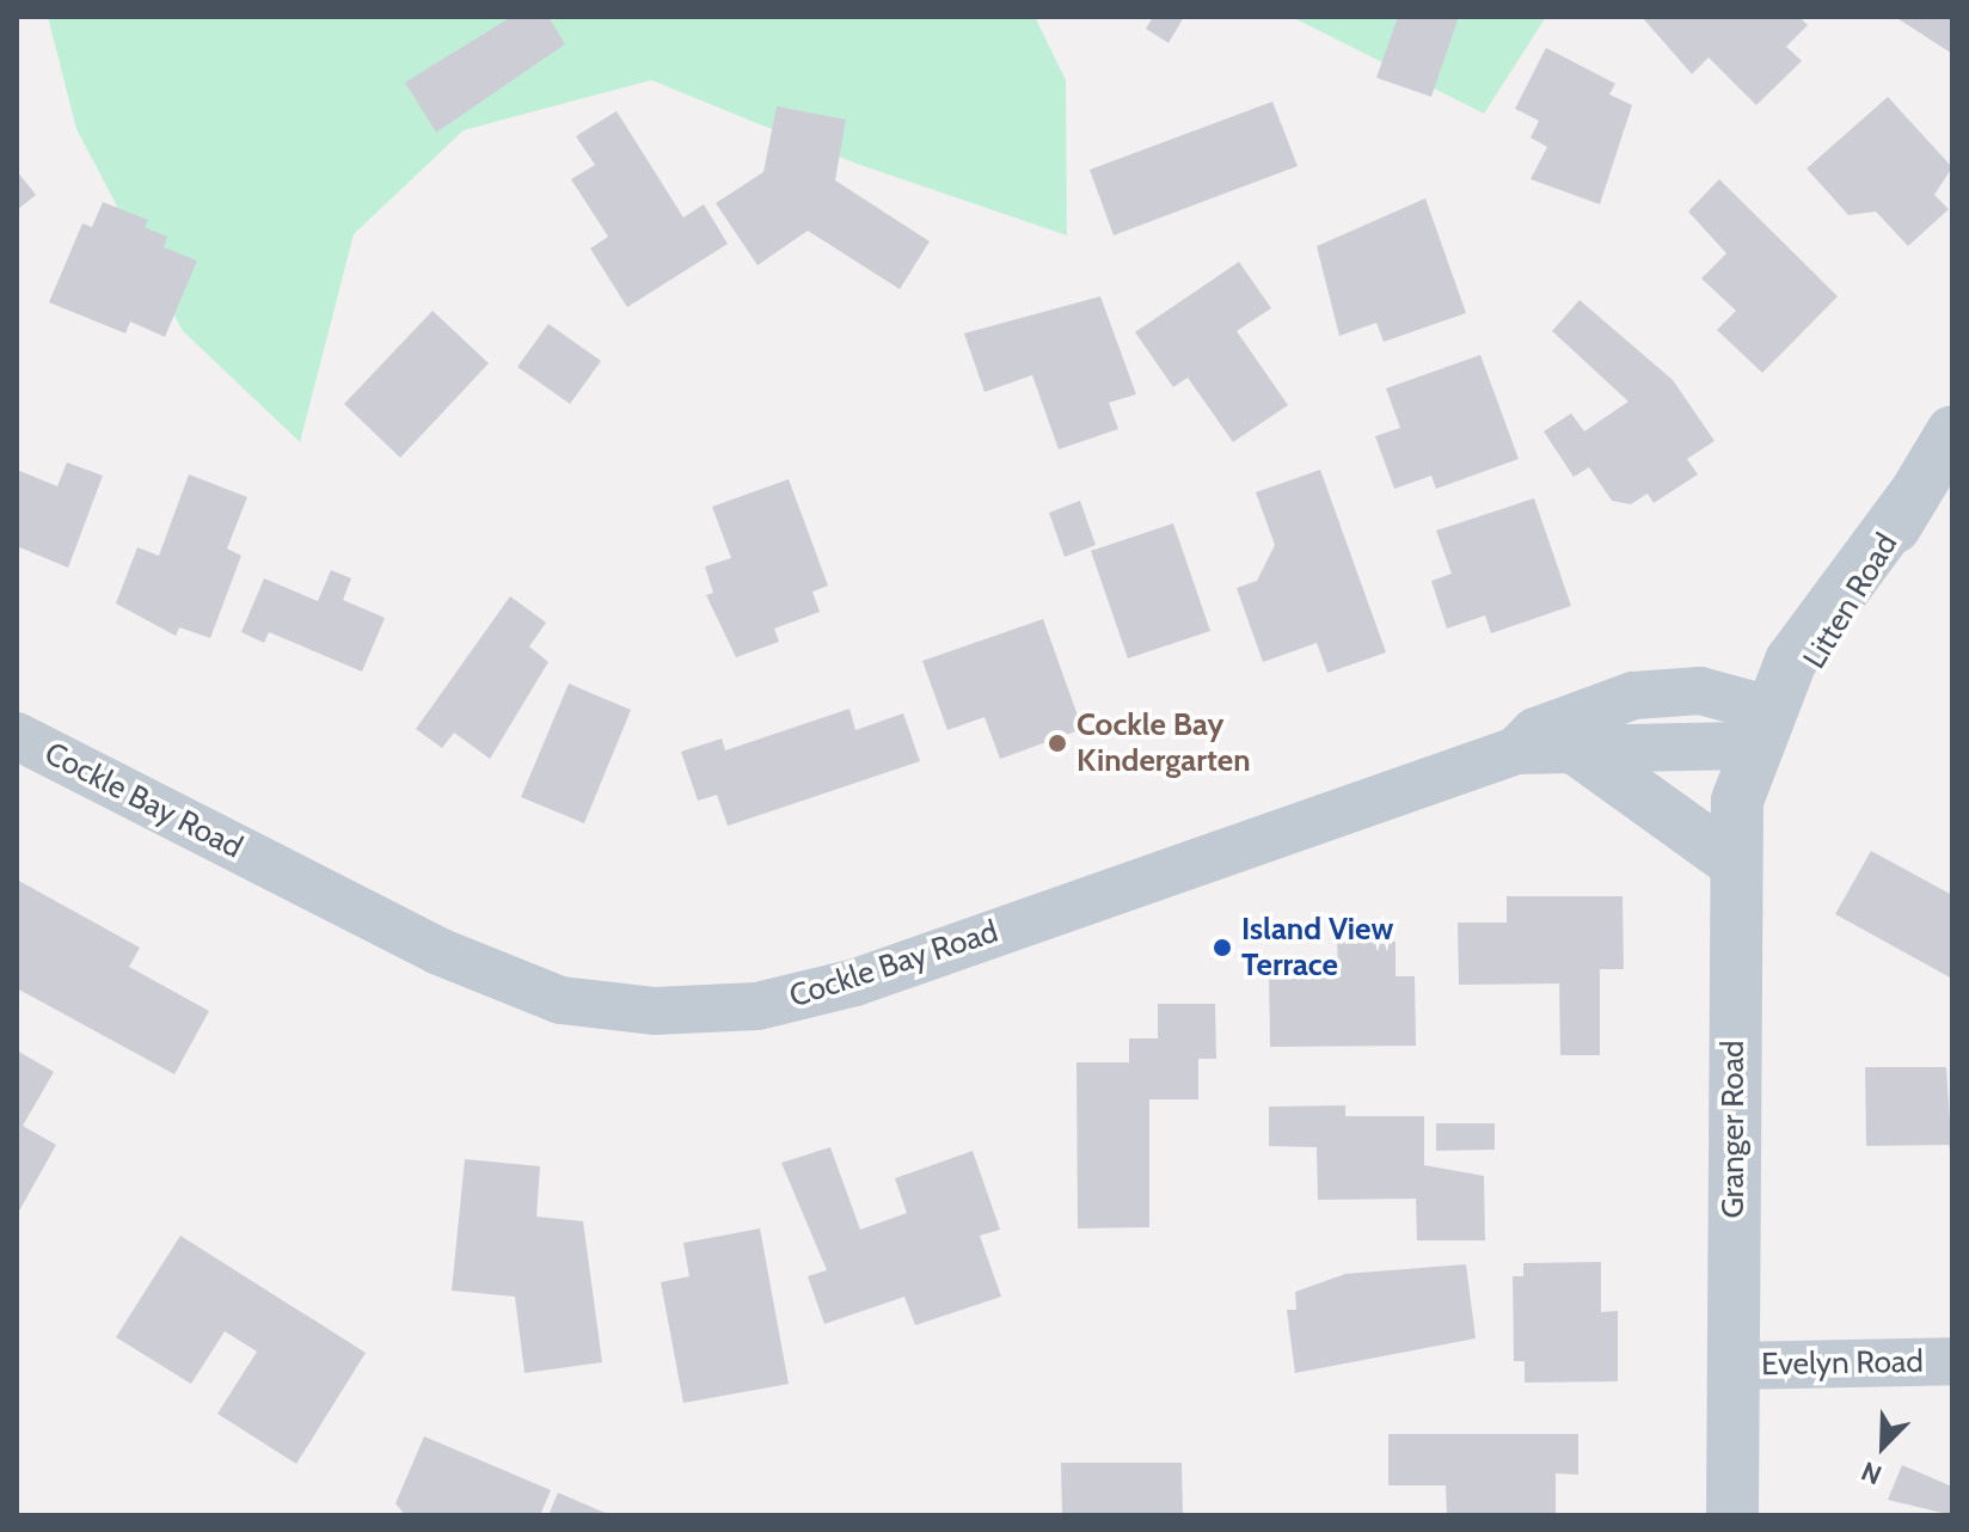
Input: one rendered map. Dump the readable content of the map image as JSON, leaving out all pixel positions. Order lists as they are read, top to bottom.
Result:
{
  "streets": {
    "street": [
      "Litten Road",
      "Cockle Bay Road",
      "Granger Road",
      "Evelyn Road"
    ]
  },
  "crossings": [
    ["Litten Road", "Cockle Bay Road"],
    ["Litten Road", "Granger Road"],
    ["Cockle Bay Road", "Granger Road"],
    ["Granger Road", "Evelyn Road"]
  ],
  "places": ["Cockle Bay Kindergarten", "Island View Terrace"],
  "north": "bottom left"
}
